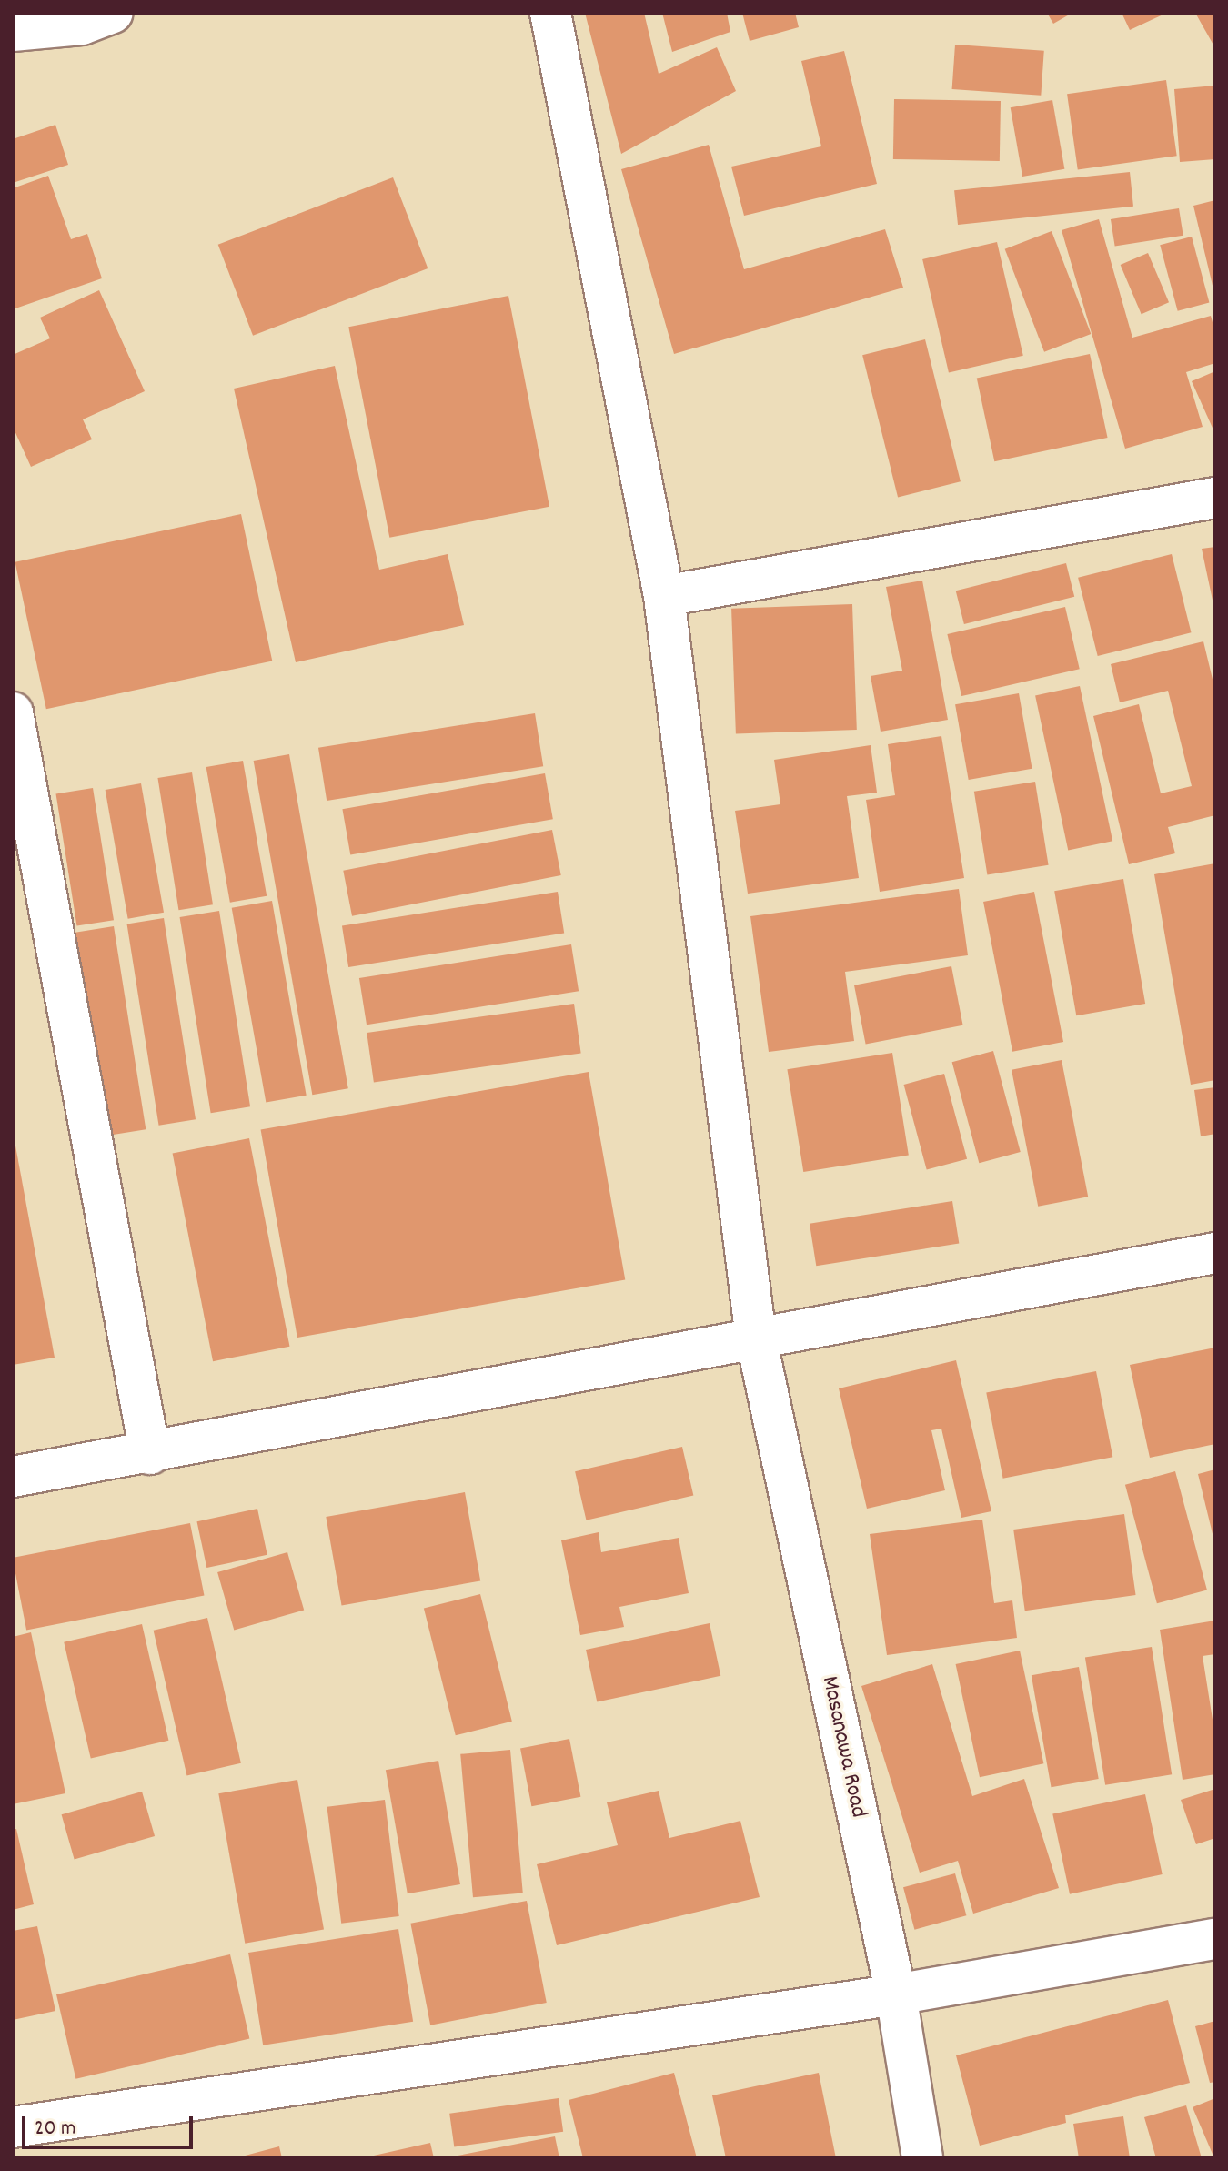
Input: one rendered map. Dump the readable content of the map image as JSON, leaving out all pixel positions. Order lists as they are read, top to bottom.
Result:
{
  "streets": {
    "street": ["Masanawa Road"]
  },
  "scale_bar": "20 m"
}
